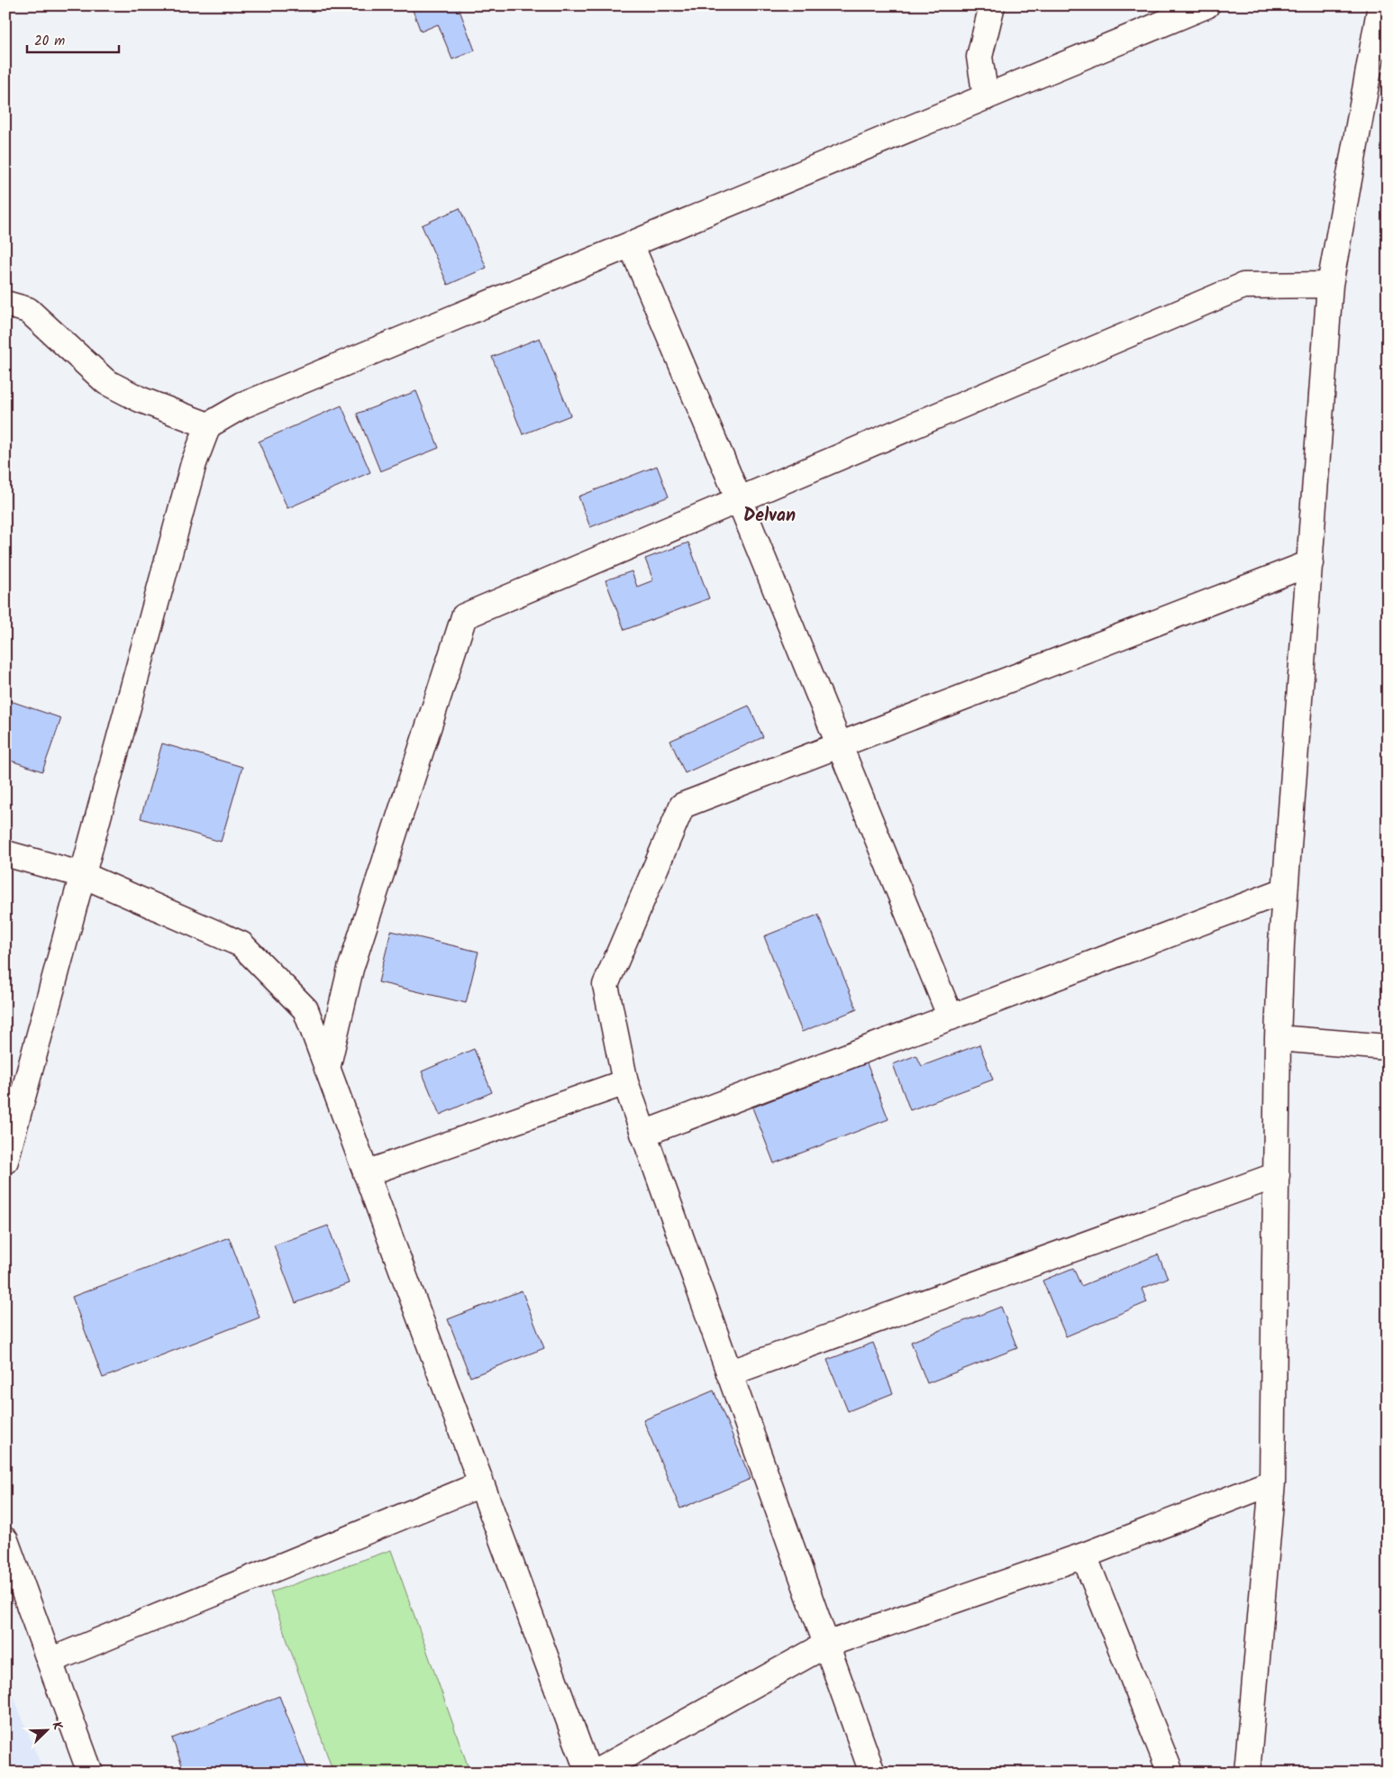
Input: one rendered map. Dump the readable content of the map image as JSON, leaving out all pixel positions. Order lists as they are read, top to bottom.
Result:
{
  "districts": ["Delvan"],
  "scale_bar": "20 m",
  "north": "top right"
}
